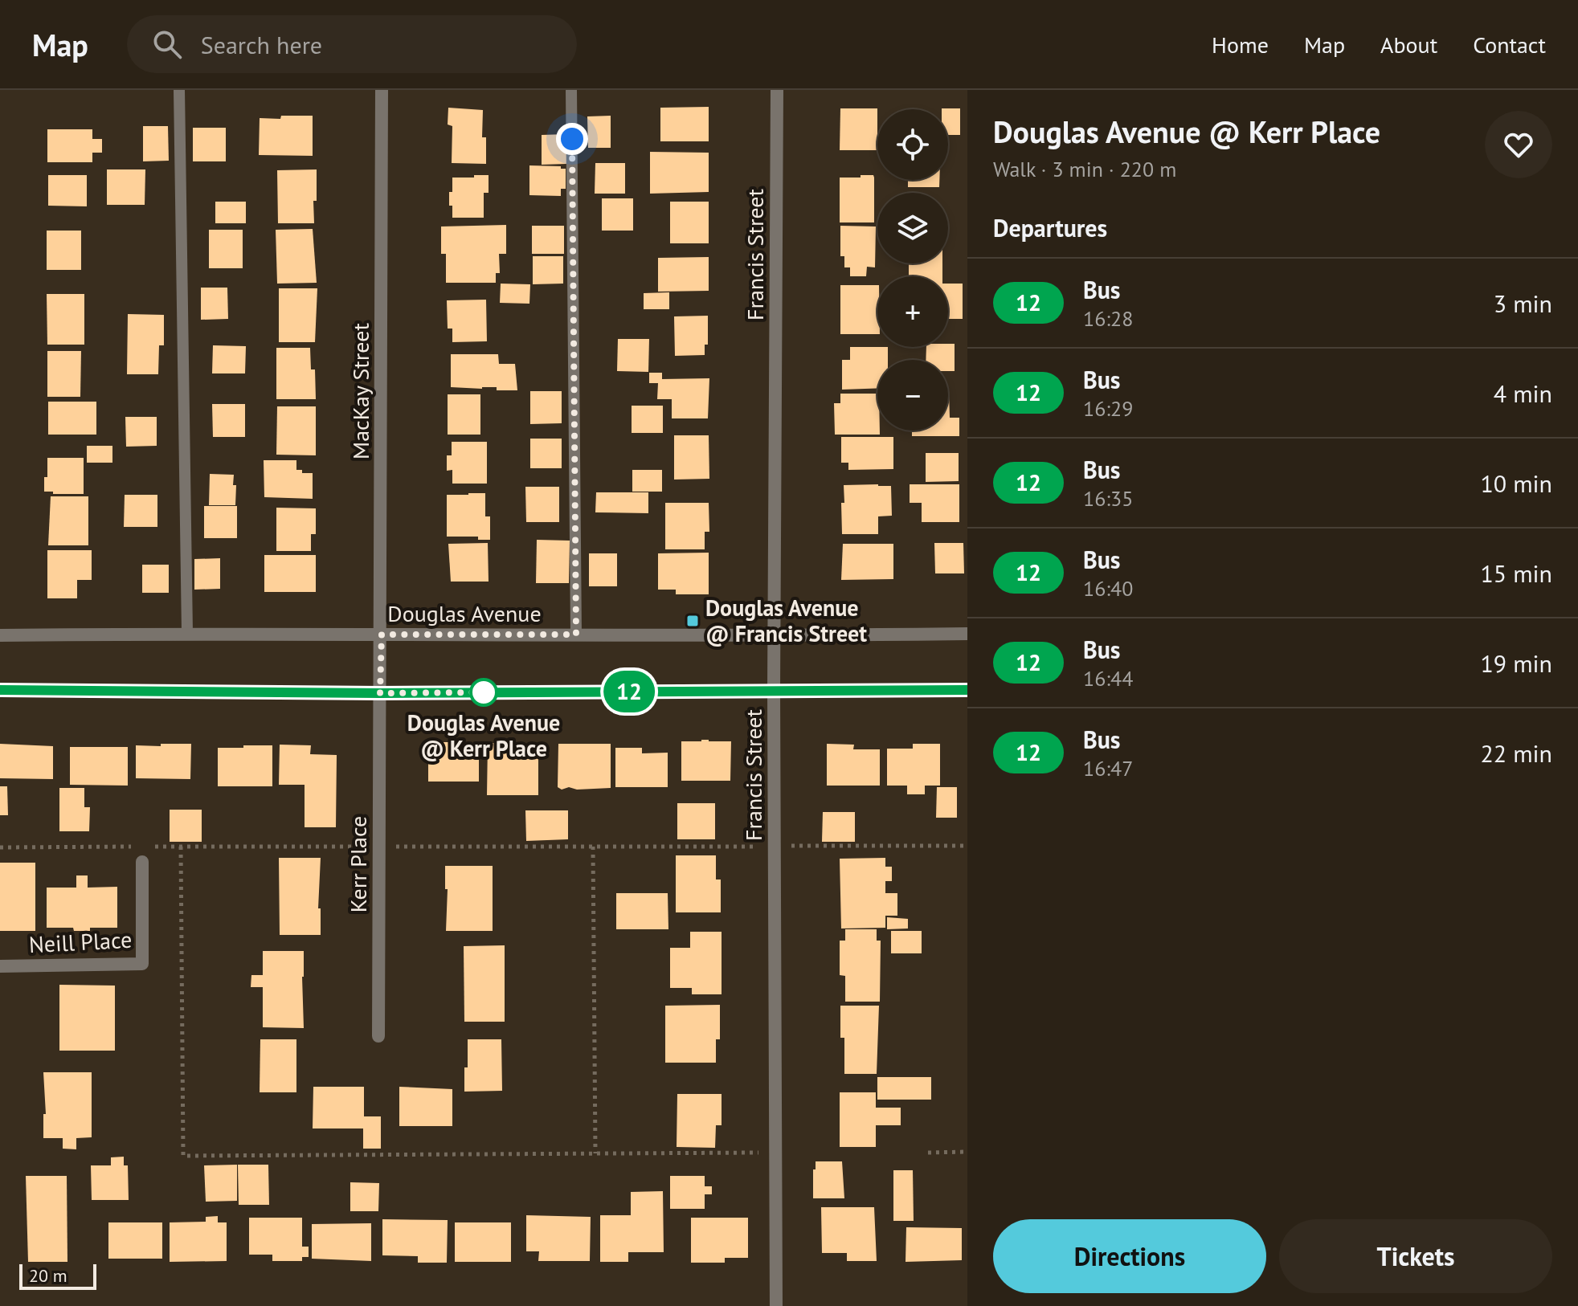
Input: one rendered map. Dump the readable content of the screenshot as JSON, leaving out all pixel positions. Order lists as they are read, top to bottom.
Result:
{
  "streets": {
    "street": [
      "Francis Street",
      "MacKay Street",
      "Douglas Avenue",
      "Kerr Place",
      "Neill Place"
    ]
  },
  "crossings": [
    ["Francis Street", "Douglas Avenue"],
    ["MacKay Street", "Douglas Avenue"],
    ["MacKay Street", "Kerr Place"]
  ],
  "places": {
    "transit": ["Douglas Avenue @ Francis Street"],
    "other": ["Douglas Avenue @ Kerr Place"]
  },
  "lines": ["bus line 12"],
  "scale_bar": "20 m",
  "page": {
    "header": "Map",
    "search": "Search here",
    "nav": [
      "Home",
      "Map",
      "About",
      "Contact"
    ],
    "on_map": "12",
    "heading": [
      ["Douglas Avenue @ Kerr Place", "Walk · 3 min · 220 m"],
      "Departures"
    ],
    "map_buttons": ["+", "−"],
    "list": [
      {
        "mark": "12",
        "name": "Bus",
        "note": "16:28",
        "value": "3 min"
      },
      {
        "mark": "12",
        "name": "Bus",
        "note": "16:29",
        "value": "4 min"
      },
      {
        "mark": "12",
        "name": "Bus",
        "note": "16:35",
        "value": "10 min"
      },
      {
        "mark": "12",
        "name": "Bus",
        "note": "16:40",
        "value": "15 min"
      },
      {
        "mark": "12",
        "name": "Bus",
        "note": "16:44",
        "value": "19 min"
      },
      {
        "mark": "12",
        "name": "Bus",
        "note": "16:47",
        "value": "22 min"
      }
    ],
    "buttons": ["Directions", "Tickets"],
    "scale": "20 m"
  }
}
